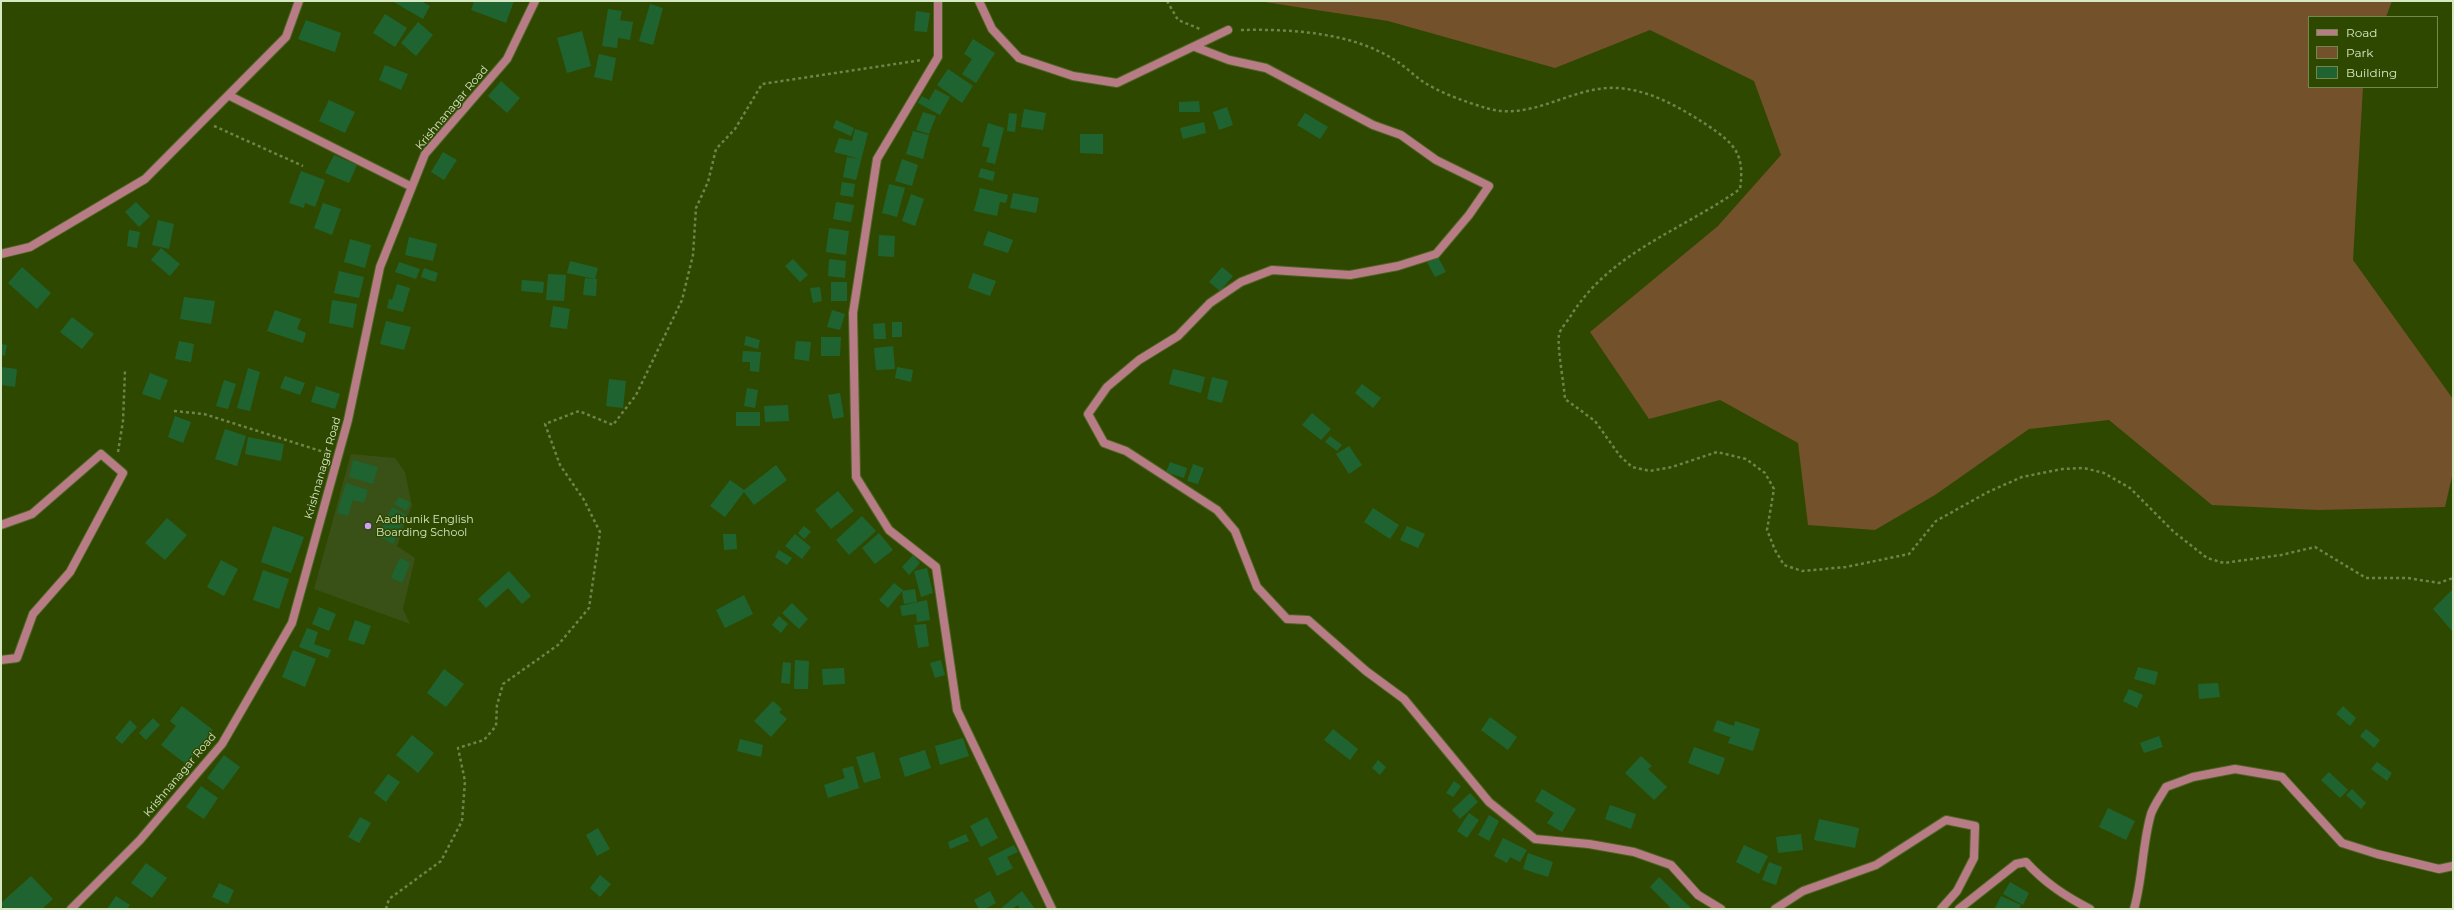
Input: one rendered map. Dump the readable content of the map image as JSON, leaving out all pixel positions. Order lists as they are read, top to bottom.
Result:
{
  "streets": {
    "street": ["Krishnanagar Road"]
  },
  "places": ["Aadhunik English Boarding School"],
  "legend": ["Road", "Park", "Building"]
}
